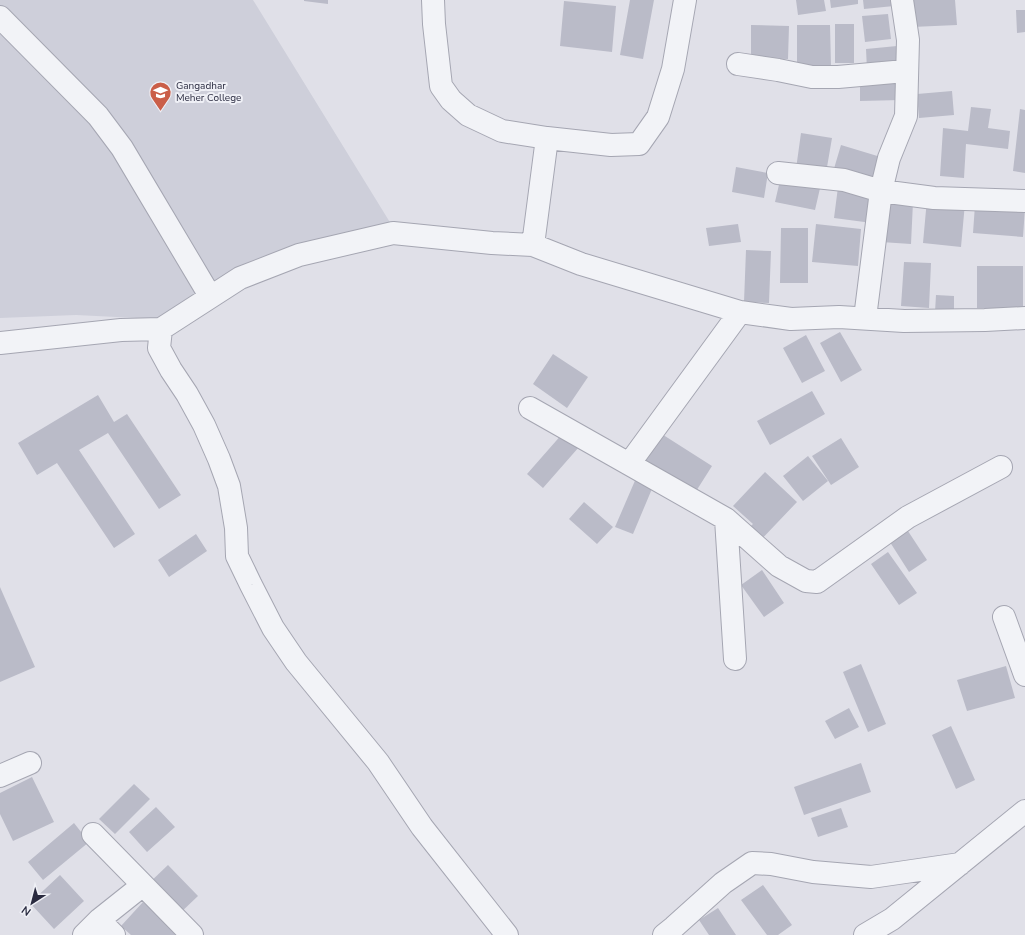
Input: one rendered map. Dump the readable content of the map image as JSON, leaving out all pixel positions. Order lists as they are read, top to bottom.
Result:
{
  "places": {
    "school or university": ["Gangadhar Meher College"]
  },
  "north": "bottom left"
}
